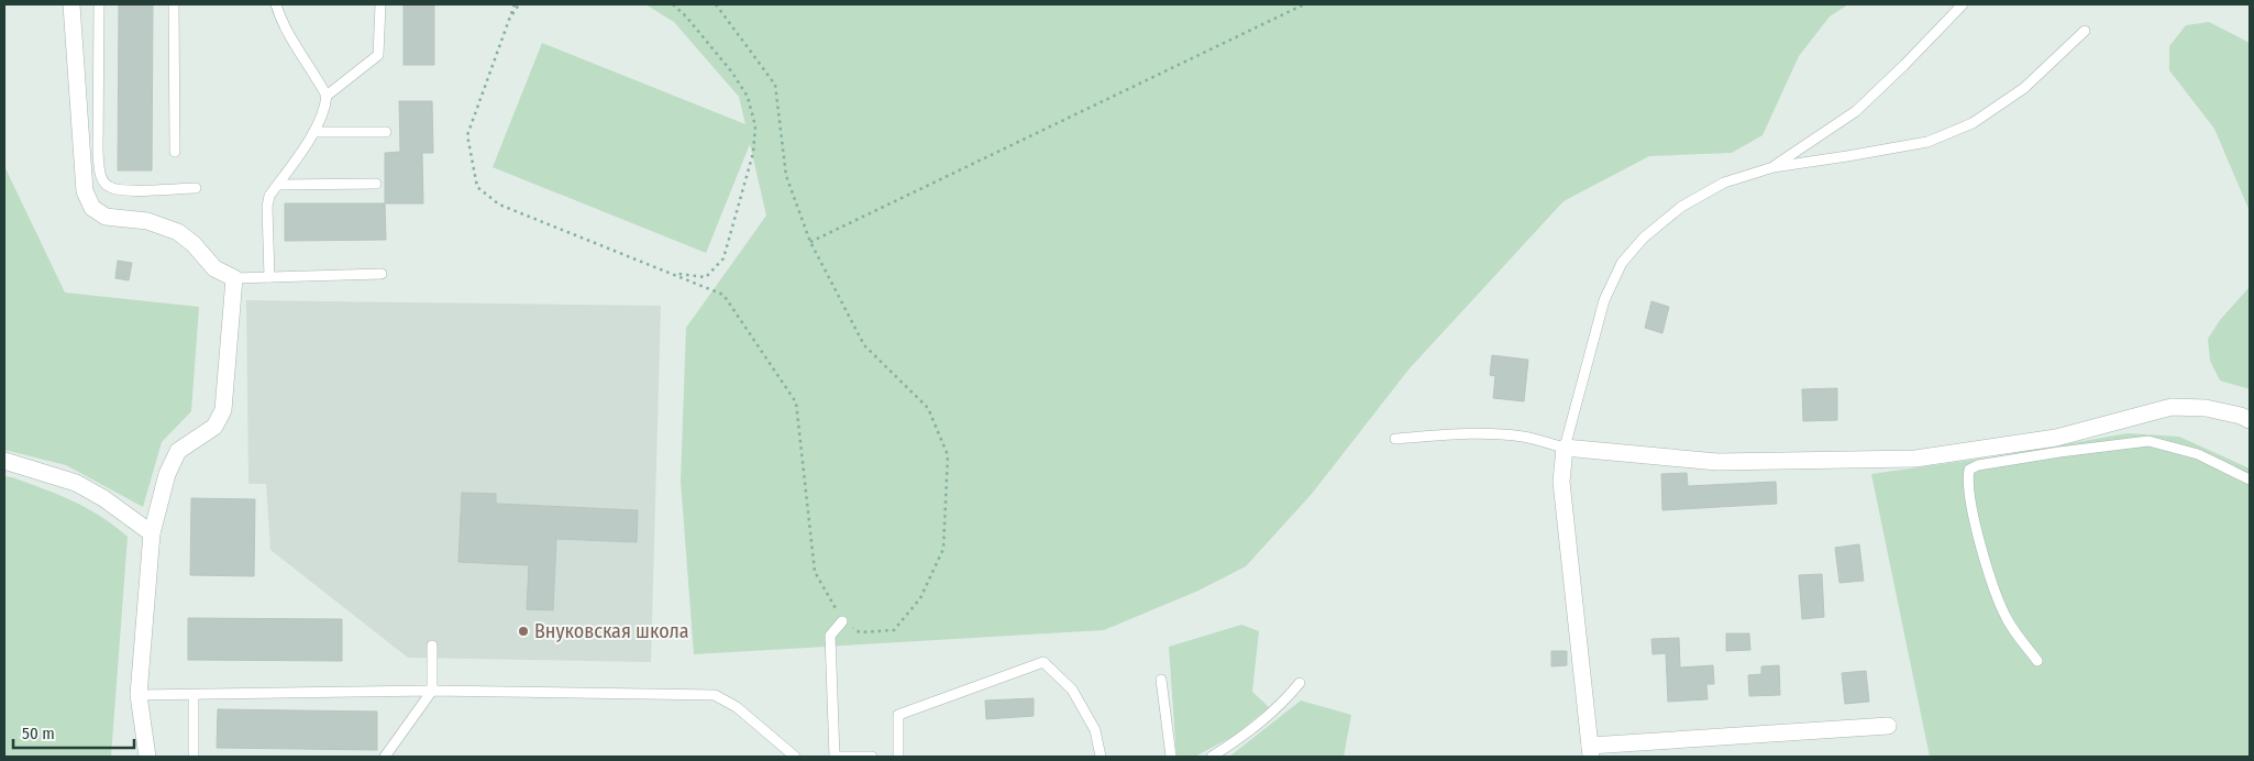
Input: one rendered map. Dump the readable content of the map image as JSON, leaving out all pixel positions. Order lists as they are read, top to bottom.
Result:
{
  "places": ["Внуковская школа"],
  "scale_bar": "50 m"
}
